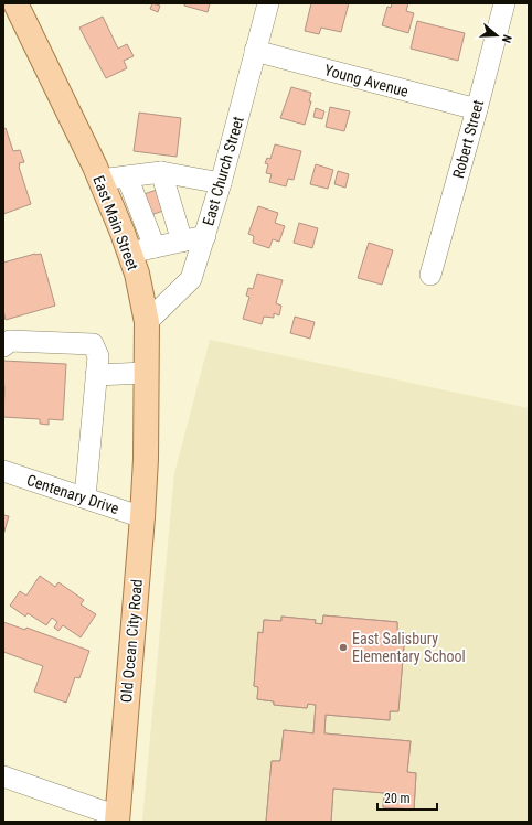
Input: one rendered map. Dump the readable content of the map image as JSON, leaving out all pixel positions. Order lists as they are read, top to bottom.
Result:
{
  "streets": {
    "main road": ["East Main Street", "Old Ocean City Road"],
    "street": [
      "Young Avenue",
      "Robert Street",
      "East Church Street",
      "Centenary Drive"
    ]
  },
  "crossings": [
    ["Young Avenue", "Robert Street"],
    ["Young Avenue", "East Church Street"],
    ["East Church Street", "East Main Street"],
    ["East Main Street", "Old Ocean City Road"],
    ["Centenary Drive", "Old Ocean City Road"]
  ],
  "places": ["East Salisbury Elementary School"],
  "scale_bar": "20 m",
  "north": "right"
}
